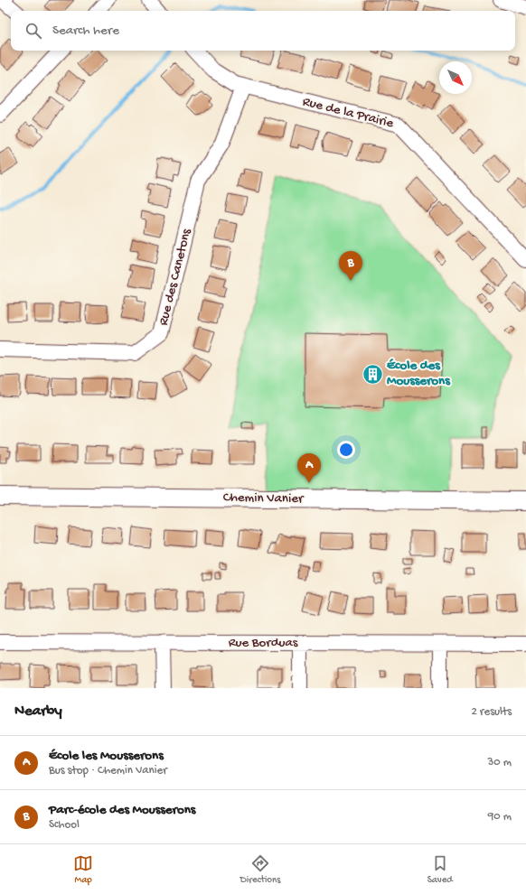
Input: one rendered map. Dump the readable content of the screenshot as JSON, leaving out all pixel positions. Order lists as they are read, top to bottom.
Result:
{
  "streets": {
    "street": [
      "Rue de la Prairie",
      "Rue des Canetons",
      "Chemin Vanier",
      "Rue Borduas"
    ]
  },
  "crossings": [
    ["Rue de la Prairie", "Rue des Canetons"]
  ],
  "places": {
    "building": ["École des Mousserons"]
  },
  "north": "bottom right",
  "page": {
    "search": "Search here",
    "pins": ["B", "A"],
    "heading": ["Nearby", "2 results"],
    "list": [
      {
        "mark": "A",
        "name": "École les Mousserons",
        "note": "Bus stop · Chemin Vanier",
        "value": "30 m"
      },
      {
        "mark": "B",
        "name": "Parc-école des Mousserons",
        "note": "School",
        "value": "90 m"
      }
    ],
    "nav": ["Map", "Directions", "Saved"]
  }
}
